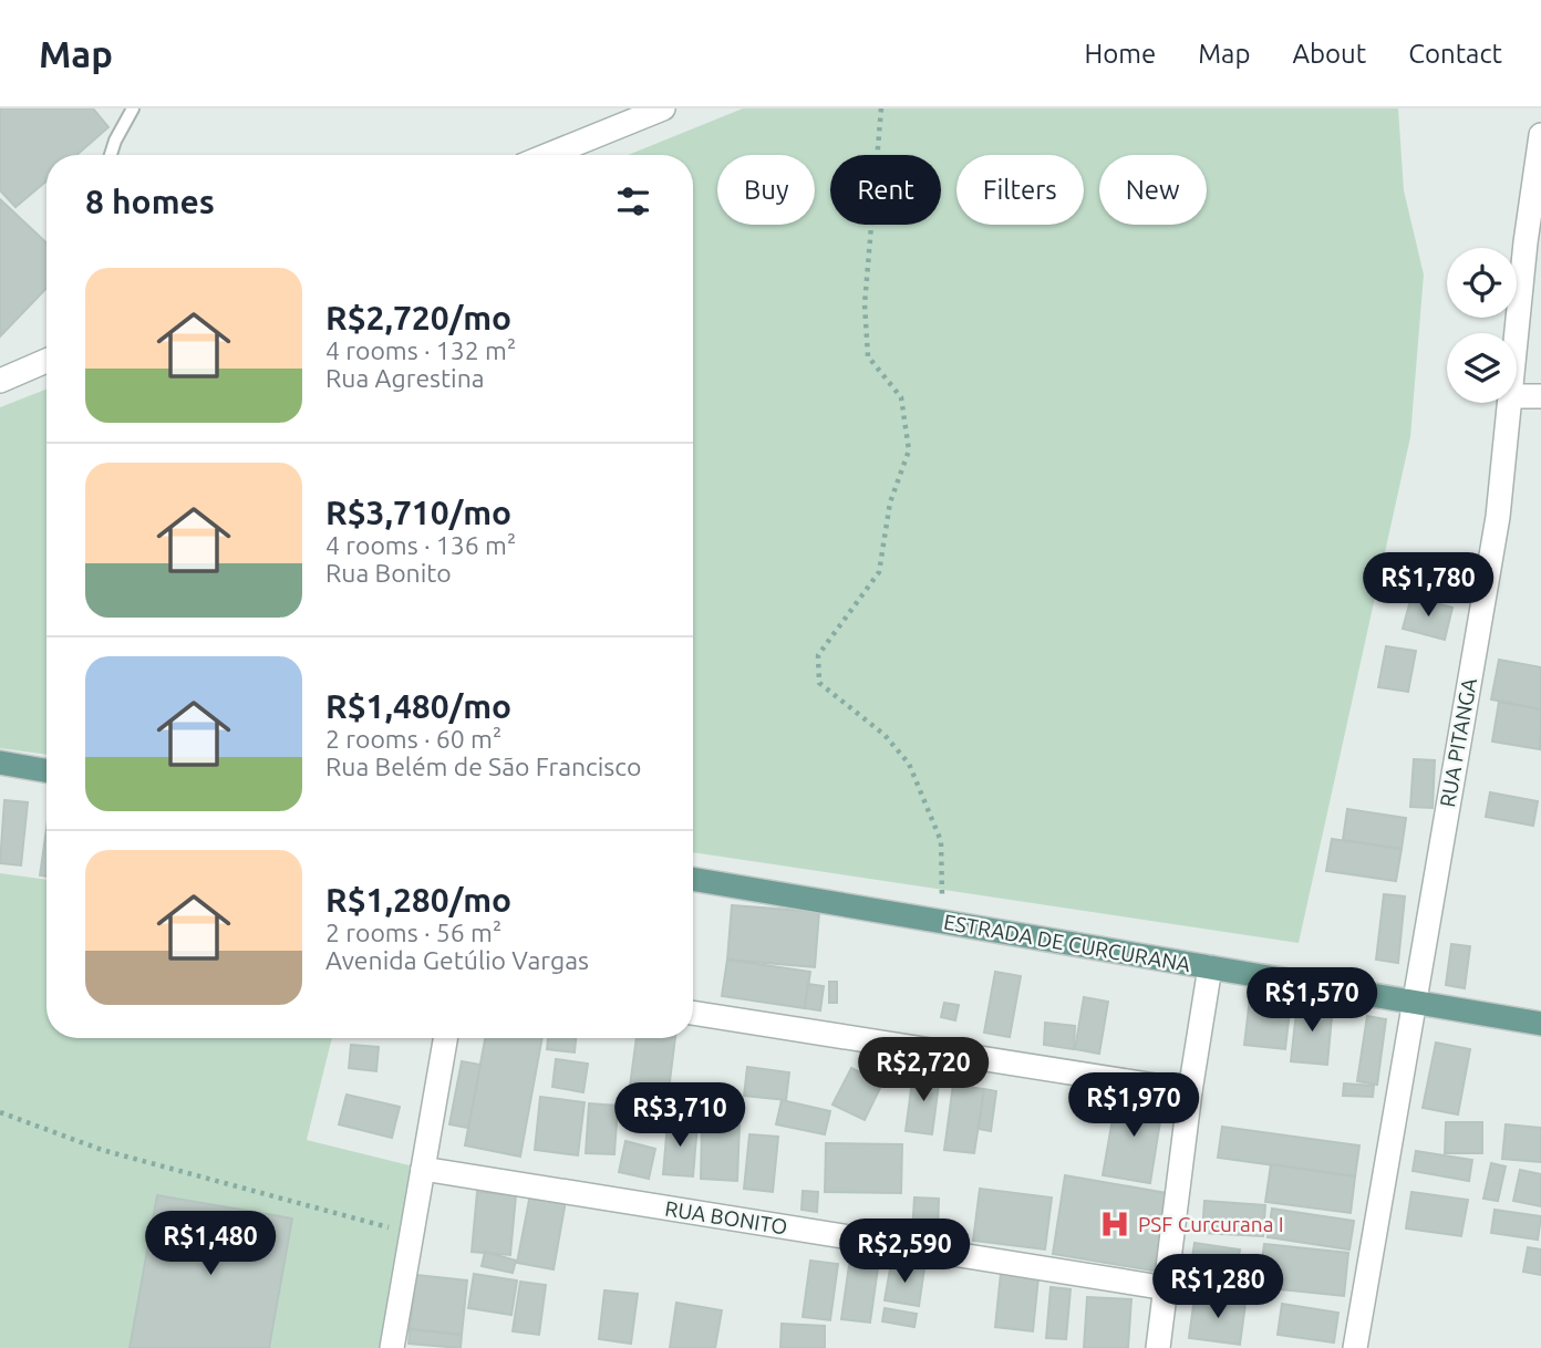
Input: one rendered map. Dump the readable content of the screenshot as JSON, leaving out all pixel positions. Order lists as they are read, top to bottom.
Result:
{
  "streets": {
    "main road": ["ESTRADA DE CURCURANA"],
    "street": ["RUA PITANGA", "RUA BONITO"]
  },
  "crossings": [
    ["RUA PITANGA", "ESTRADA DE CURCURANA"]
  ],
  "places": {
    "hospital": ["PSF Curcurana I"]
  },
  "page": {
    "header": "Map",
    "nav": [
      "Home",
      "Map",
      "About",
      "Contact"
    ],
    "chip": [
      "Buy",
      "Rent",
      "Filters",
      "New"
    ],
    "heading": "8 homes",
    "list": [
      {
        "name": "R$2,720/mo",
        "note": "4 rooms · 132 m² · Rua Agrestina"
      },
      {
        "name": "R$3,710/mo",
        "note": "4 rooms · 136 m² · Rua Bonito"
      },
      {
        "name": "R$1,480/mo",
        "note": "2 rooms · 60 m² · Rua Belém de São Francisco"
      },
      {
        "name": "R$1,280/mo",
        "note": "2 rooms · 56 m² · Avenida Getúlio Vargas"
      }
    ],
    "price": [
      "R$1,780",
      "R$1,570",
      "R$2,720",
      "R$1,970",
      "R$3,710",
      "R$1,480",
      "R$2,590",
      "R$1,280"
    ]
  }
}
